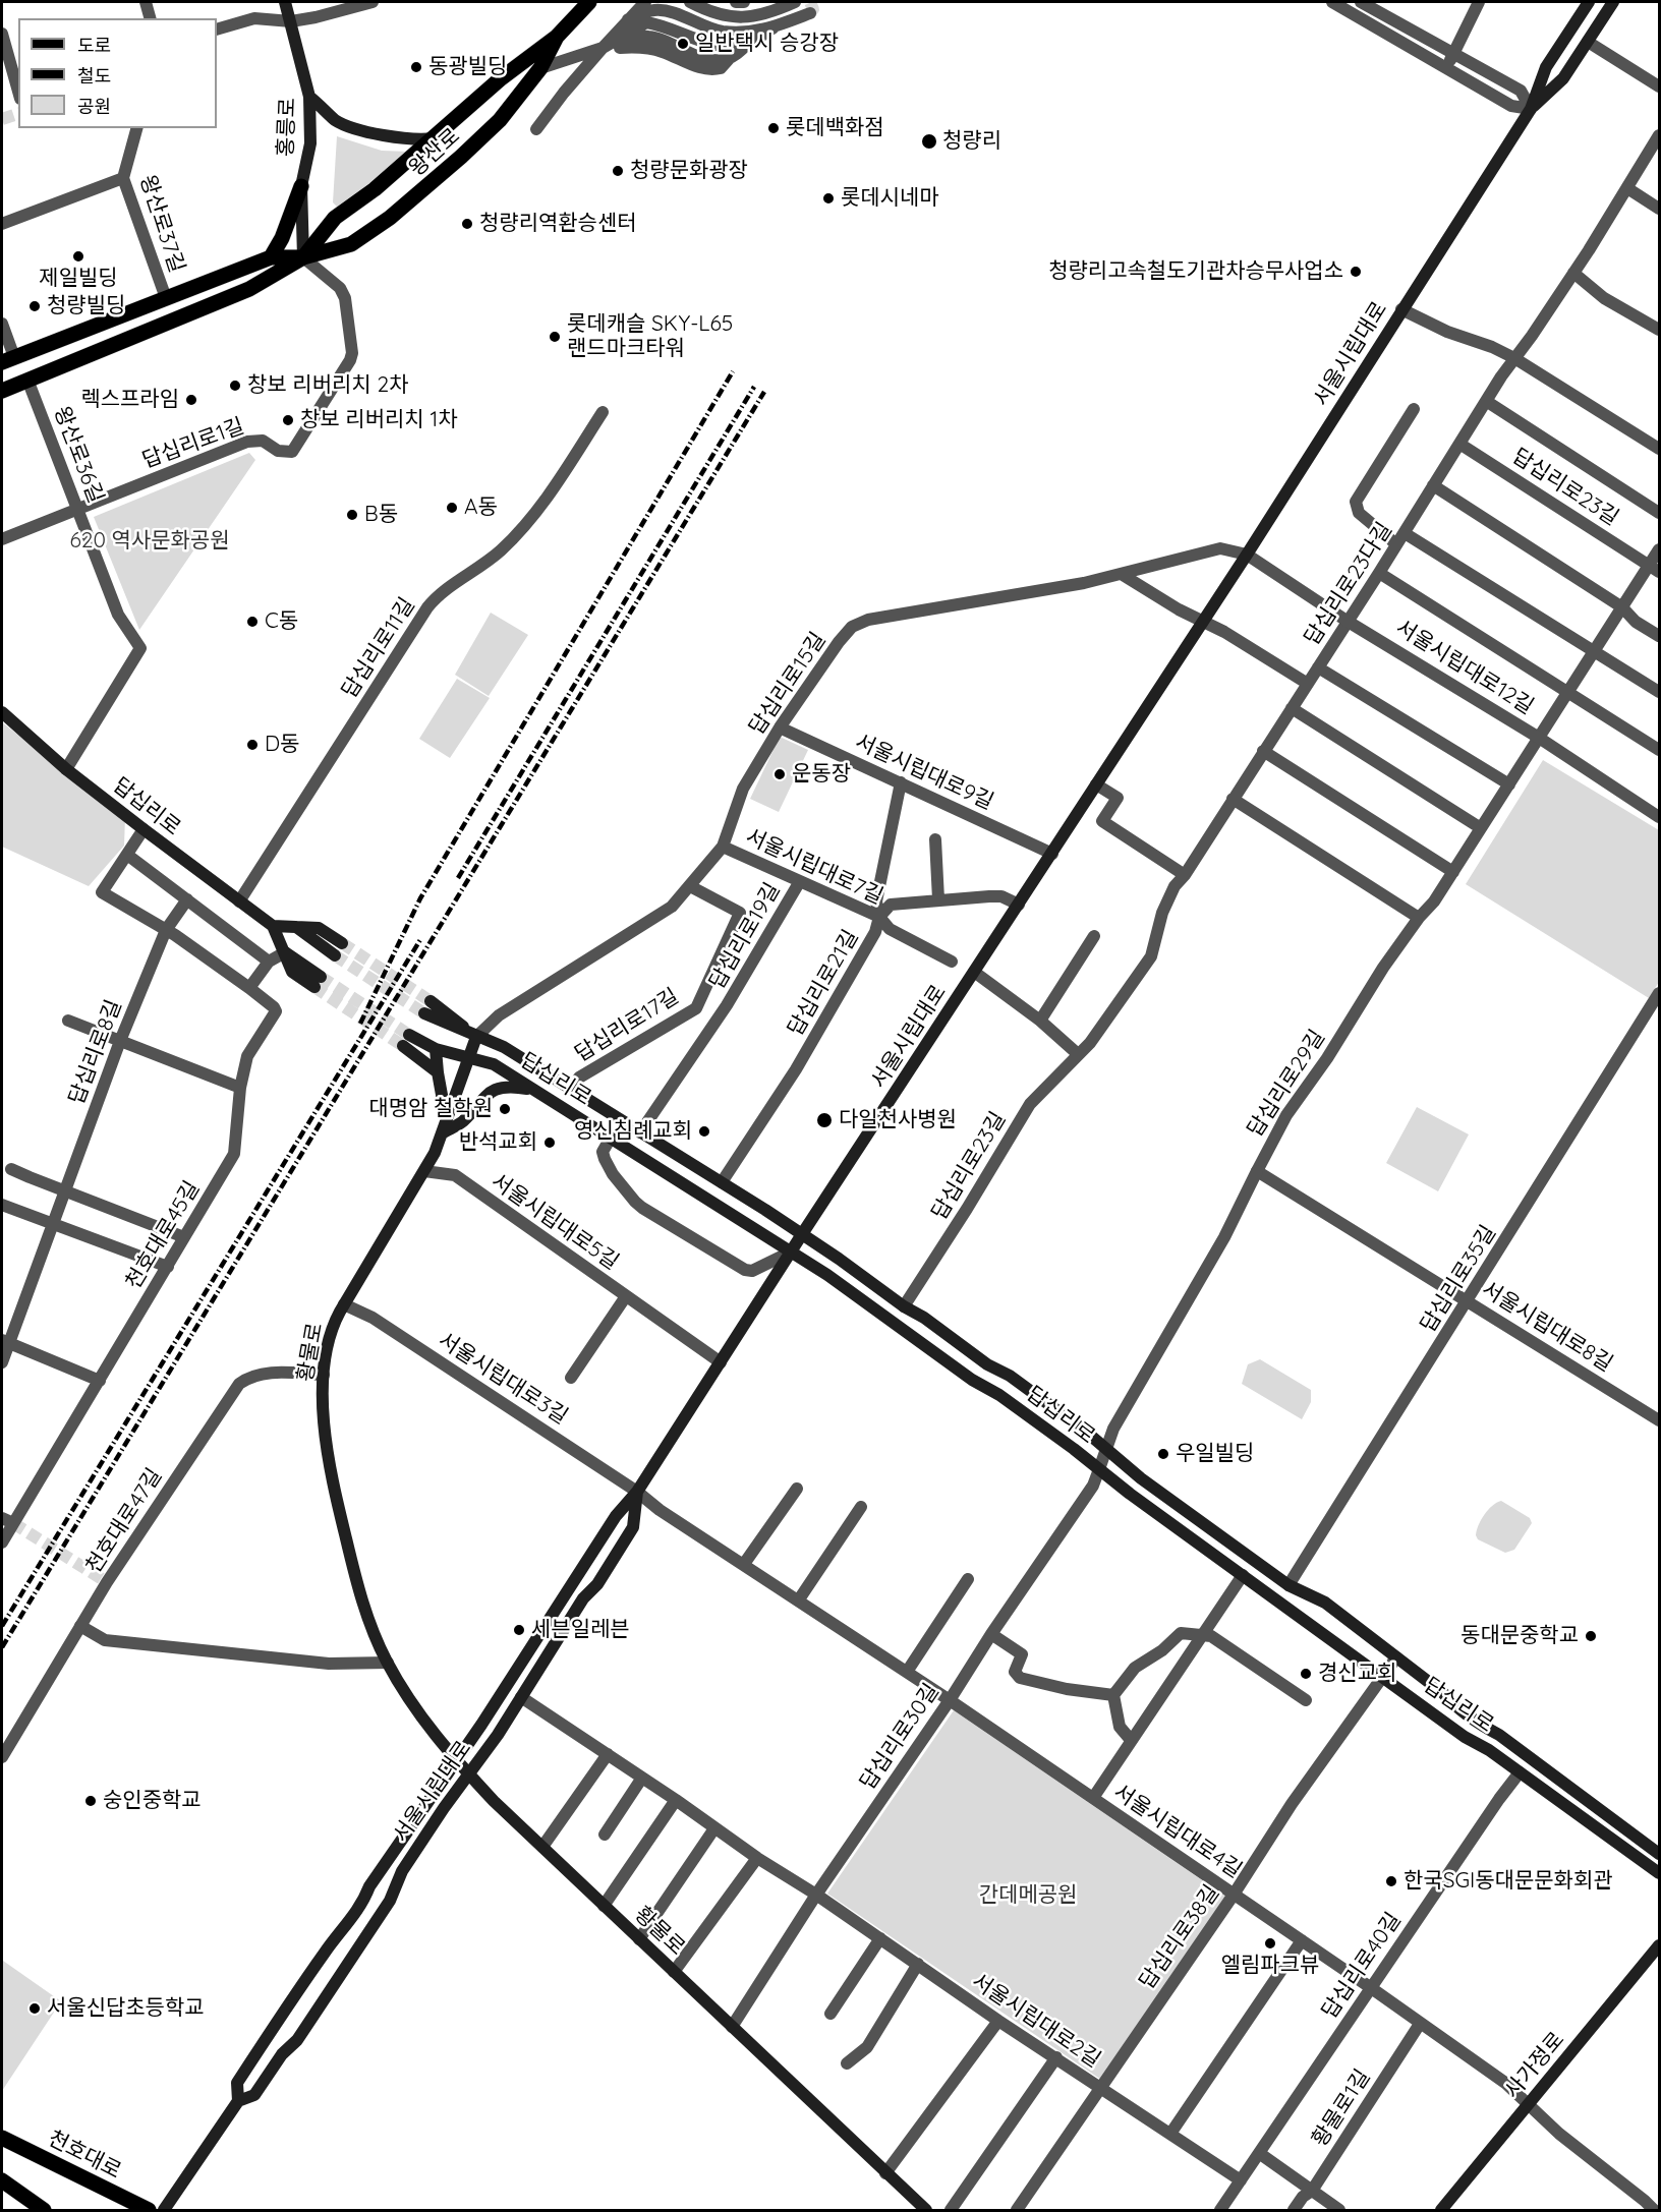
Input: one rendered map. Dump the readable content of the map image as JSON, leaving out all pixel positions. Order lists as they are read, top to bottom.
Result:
{
  "streets": {
    "main road": [
      "홍릉로",
      "왕산로",
      "서울시립대로",
      "답십리로",
      "황물로",
      "사가정로",
      "천호대로"
    ],
    "street": [
      "왕산로37길",
      "답십리로1길",
      "왕산로36길",
      "답십리로23길",
      "답십리로23다길",
      "답십리로11길",
      "서울시립대로12길",
      "답십리로15길",
      "서울시립대로9길",
      "서울시립대로7길",
      "답십리로19길",
      "답십리로21길",
      "답십리로17길",
      "답십리로8길",
      "답십리로29길",
      "서울시립대로5길",
      "천호대로45길",
      "답십리로35길",
      "서울시립대로8길",
      "서울시립대로3길",
      "천호대로47길",
      "답십리로30길",
      "서울시립대로4길",
      "답십리로38길",
      "답십리로40길",
      "서울시립대로2길",
      "황물로1길"
    ]
  },
  "crossings": [
    ["홍릉로", "왕산로"],
    ["홍릉로", "답십리로1길"],
    ["왕산로", "왕산로37길"],
    ["왕산로", "답십리로1길"],
    ["왕산로", "왕산로36길"],
    ["서울시립대로", "서울시립대로12길"],
    ["서울시립대로", "답십리로15길"],
    ["서울시립대로", "서울시립대로9길"],
    ["서울시립대로", "답십리로"],
    ["서울시립대로", "서울시립대로5길"],
    ["서울시립대로", "황물로"],
    ["서울시립대로", "서울시립대로3길"],
    ["서울시립대로", "서울시립대로4길"],
    ["서울시립대로", "서울시립대로2길"],
    ["답십리로1길", "왕산로36길"],
    ["왕산로36길", "답십리로"],
    ["답십리로23길", "답십리로23다길"],
    ["답십리로23길", "답십리로"],
    ["답십리로23길", "답십리로29길"],
    ["답십리로23다길", "서울시립대로12길"],
    ["답십리로11길", "답십리로"],
    ["서울시립대로12길", "답십리로15길"],
    ["서울시립대로12길", "답십리로29길"],
    ["답십리로15길", "서울시립대로9길"],
    ["답십리로15길", "답십리로"],
    ["답십리로15길", "서울시립대로7길"],
    ["답십리로15길", "답십리로17길"],
    ["답십리로15길", "황물로"],
    ["서울시립대로9길", "답십리로21길"],
    ["답십리로", "답십리로19길"],
    ["답십리로", "답십리로21길"],
    ["답십리로", "답십리로17길"],
    ["답십리로", "답십리로29길"],
    ["답십리로", "답십리로35길"],
    ["답십리로", "황물로"],
    ["답십리로", "답십리로30길"],
    ["답십리로", "답십리로38길"],
    ["답십리로", "답십리로40길"],
    ["서울시립대로7길", "답십리로19길"],
    ["서울시립대로7길", "답십리로21길"],
    ["답십리로29길", "서울시립대로8길"],
    ["답십리로29길", "답십리로30길"],
    ["서울시립대로5길", "황물로"],
    ["답십리로35길", "서울시립대로8길"],
    ["황물로", "서울시립대로3길"],
    ["황물로", "천호대로47길"],
    ["황물로", "답십리로30길"],
    ["서울시립대로3길", "서울시립대로4길"],
    ["답십리로30길", "서울시립대로4길"],
    ["답십리로30길", "서울시립대로2길"],
    ["서울시립대로4길", "답십리로38길"],
    ["서울시립대로4길", "답십리로40길"],
    ["서울시립대로4길", "사가정로"],
    ["서울시립대로4길", "황물로1길"],
    ["답십리로38길", "서울시립대로2길"],
    ["답십리로40길", "서울시립대로2길"]
  ],
  "parks": ["620 역사문화공원", "간데메공원"],
  "places": [
    "일반택시 승강장",
    "동광빌딩",
    "롯데백화점",
    "청량리",
    "청량문화광장",
    "롯데시네마",
    "청량리역환승센터",
    "제일빌딩",
    "청량리고속철도기관차승무사업소",
    "청량빌딩",
    "롯데캐슬 SKY-L65 랜드마크타워",
    "창보 리버리치 2차",
    "렉스프라임",
    "창보 리버리치 1차",
    "A동",
    "B동",
    "C동",
    "D동",
    "운동장",
    "대명암 철학원",
    "다일천사병원",
    "영신침례교회",
    "반석교회",
    "우일빌딩",
    "세븐일레븐",
    "동대문중학교",
    "경신교회",
    "숭인중학교",
    "한국SGI동대문문화회관",
    "엘림파크뷰",
    "서울신답초등학교"
  ],
  "legend": ["도로", "철도", "공원"]
}
